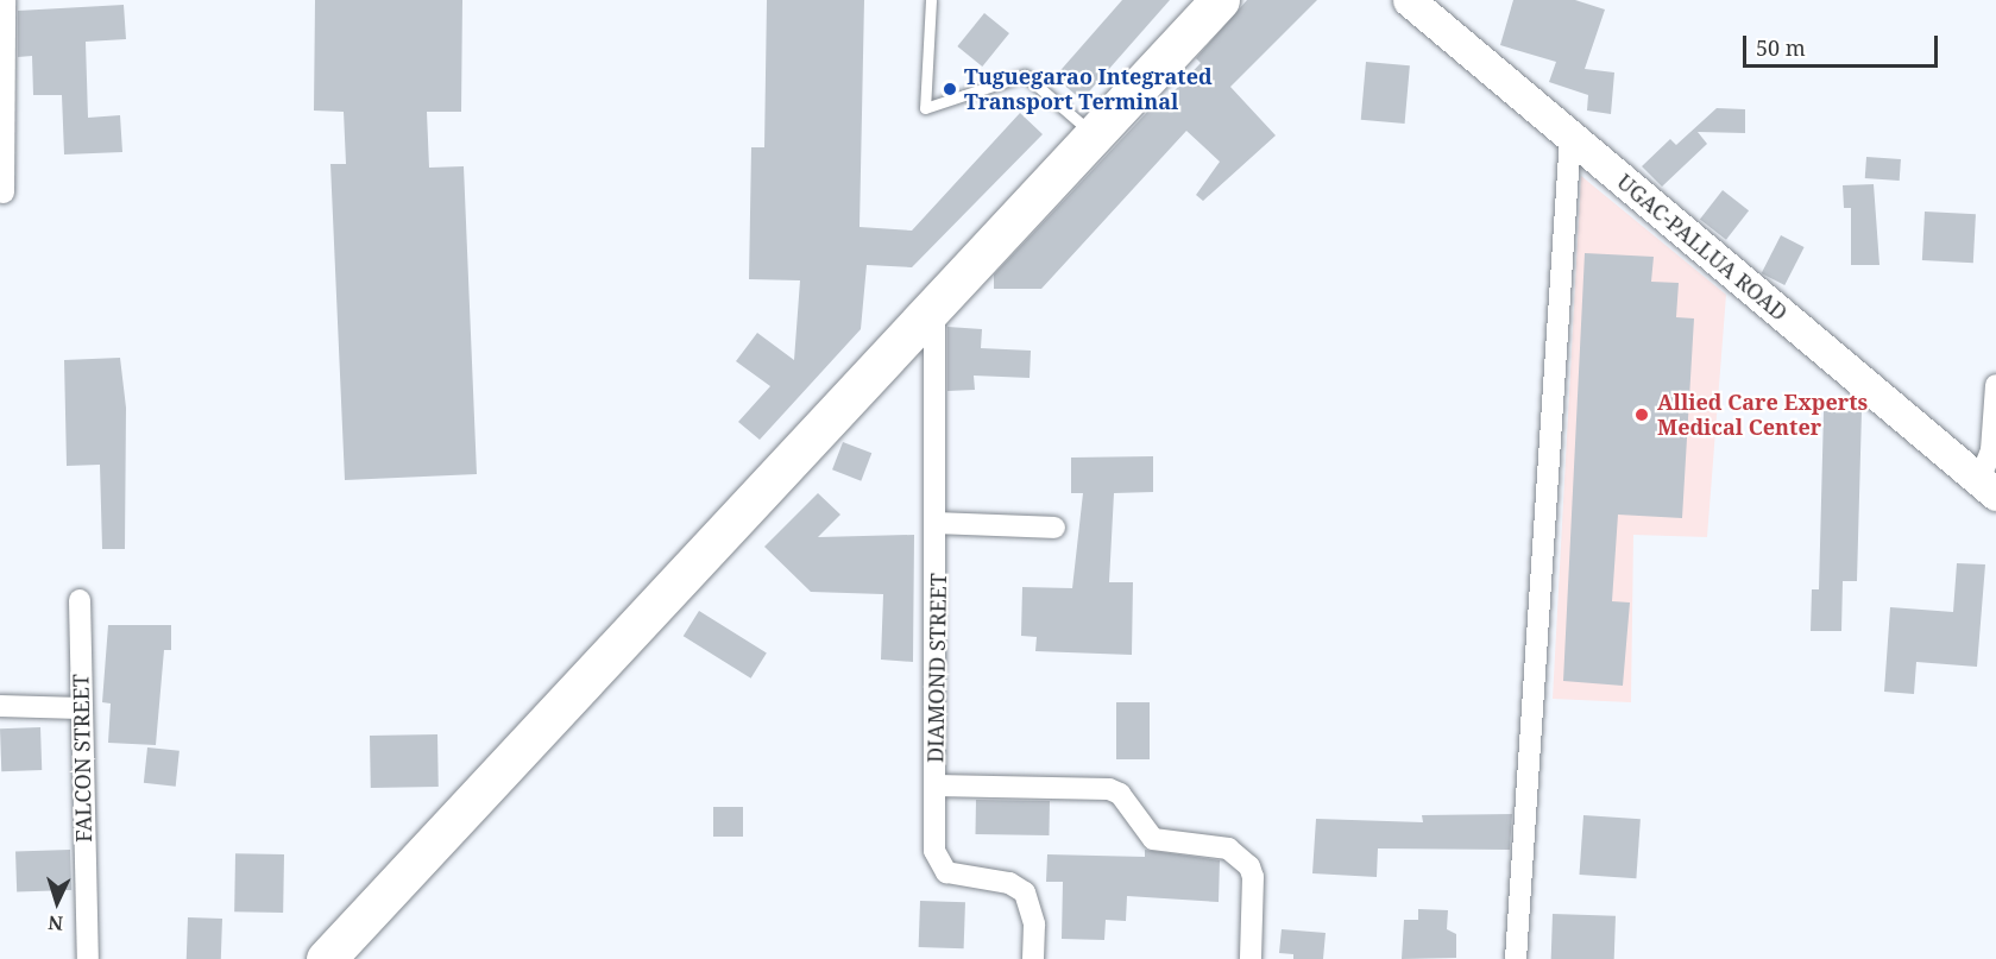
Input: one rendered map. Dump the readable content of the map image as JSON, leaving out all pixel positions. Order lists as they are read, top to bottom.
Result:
{
  "streets": {
    "street": ["UGAC-PALLUA ROAD", "DIAMOND STREET", "FALCON STREET"]
  },
  "places": ["Tuguegarao Integrated Transport Terminal", "Allied Care Experts Medical Center"],
  "scale_bar": "50 m",
  "north": "bottom"
}
